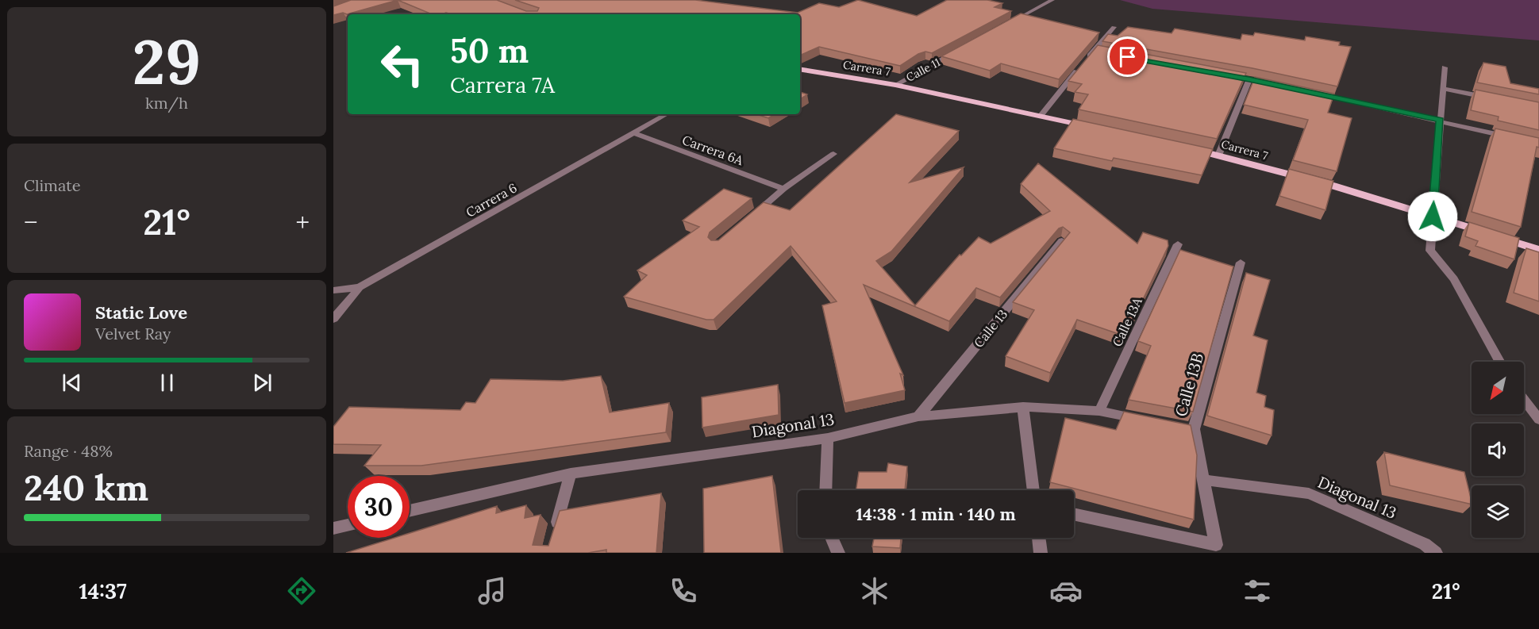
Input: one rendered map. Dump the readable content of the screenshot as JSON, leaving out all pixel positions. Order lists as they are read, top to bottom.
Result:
{
  "streets": {
    "main road": ["Carrera 7"],
    "street": [
      "Calle 11",
      "Carrera 6A",
      "Carrera 6",
      "Calle 13A",
      "Calle 13",
      "Calle 13B",
      "Diagonal 13"
    ]
  },
  "crossings": [
    ["Carrera 7", "Calle 11"],
    ["Carrera 6A", "Carrera 6"],
    ["Calle 13A", "Diagonal 13"],
    ["Calle 13", "Diagonal 13"],
    ["Calle 13B", "Diagonal 13"]
  ],
  "north": "bottom left",
  "page": {
    "tile": [
      ["29", "km/h"],
      "Climate",
      ["Range · 48%", "240 km"]
    ],
    "turn": ["50 m", "Carrera 7A"],
    "heat": ["−", "21°", "+"],
    "song": ["Static Love", "Velvet Ray"],
    "limit": "30",
    "trip": "14:38 · 1 min · 140 m",
    "tabs": ["14:37", "21°"]
  }
}
